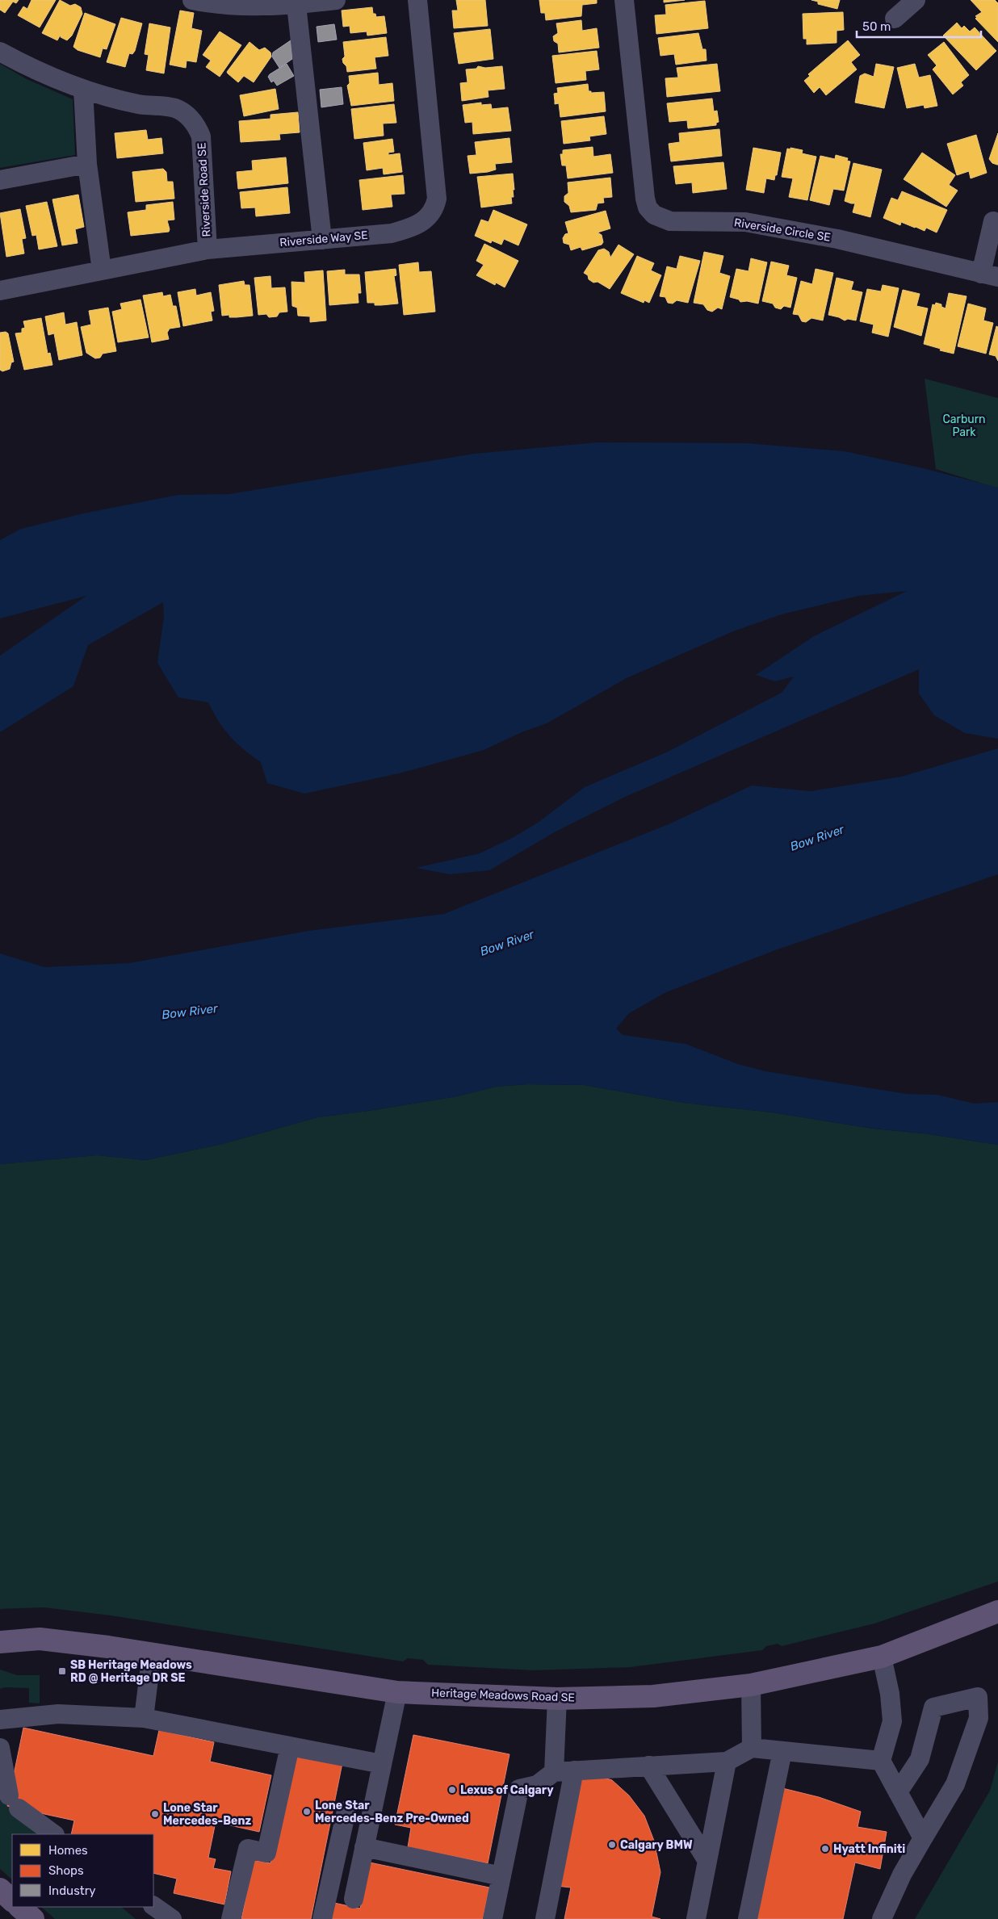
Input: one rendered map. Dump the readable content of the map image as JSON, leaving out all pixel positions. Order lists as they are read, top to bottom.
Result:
{
  "streets": {
    "main road": ["Heritage Meadows Road SE"],
    "street": ["Riverside Road SE", "Riverside Circle SE", "Riverside Way SE"]
  },
  "crossings": [
    ["Riverside Road SE", "Riverside Way SE"]
  ],
  "water": ["Bow River"],
  "parks": ["Carburn Park"],
  "places": {
    "transit": ["SB Heritage Meadows RD @ Heritage DR SE"],
    "other": [
      "Lexus of Calgary",
      "Lone Star Mercedes-Benz Pre-Owned",
      "Lone Star Mercedes-Benz",
      "Calgary BMW",
      "Hyatt Infiniti"
    ]
  },
  "legend": ["Homes", "Shops", "Industry"],
  "scale_bar": "50 m"
}
